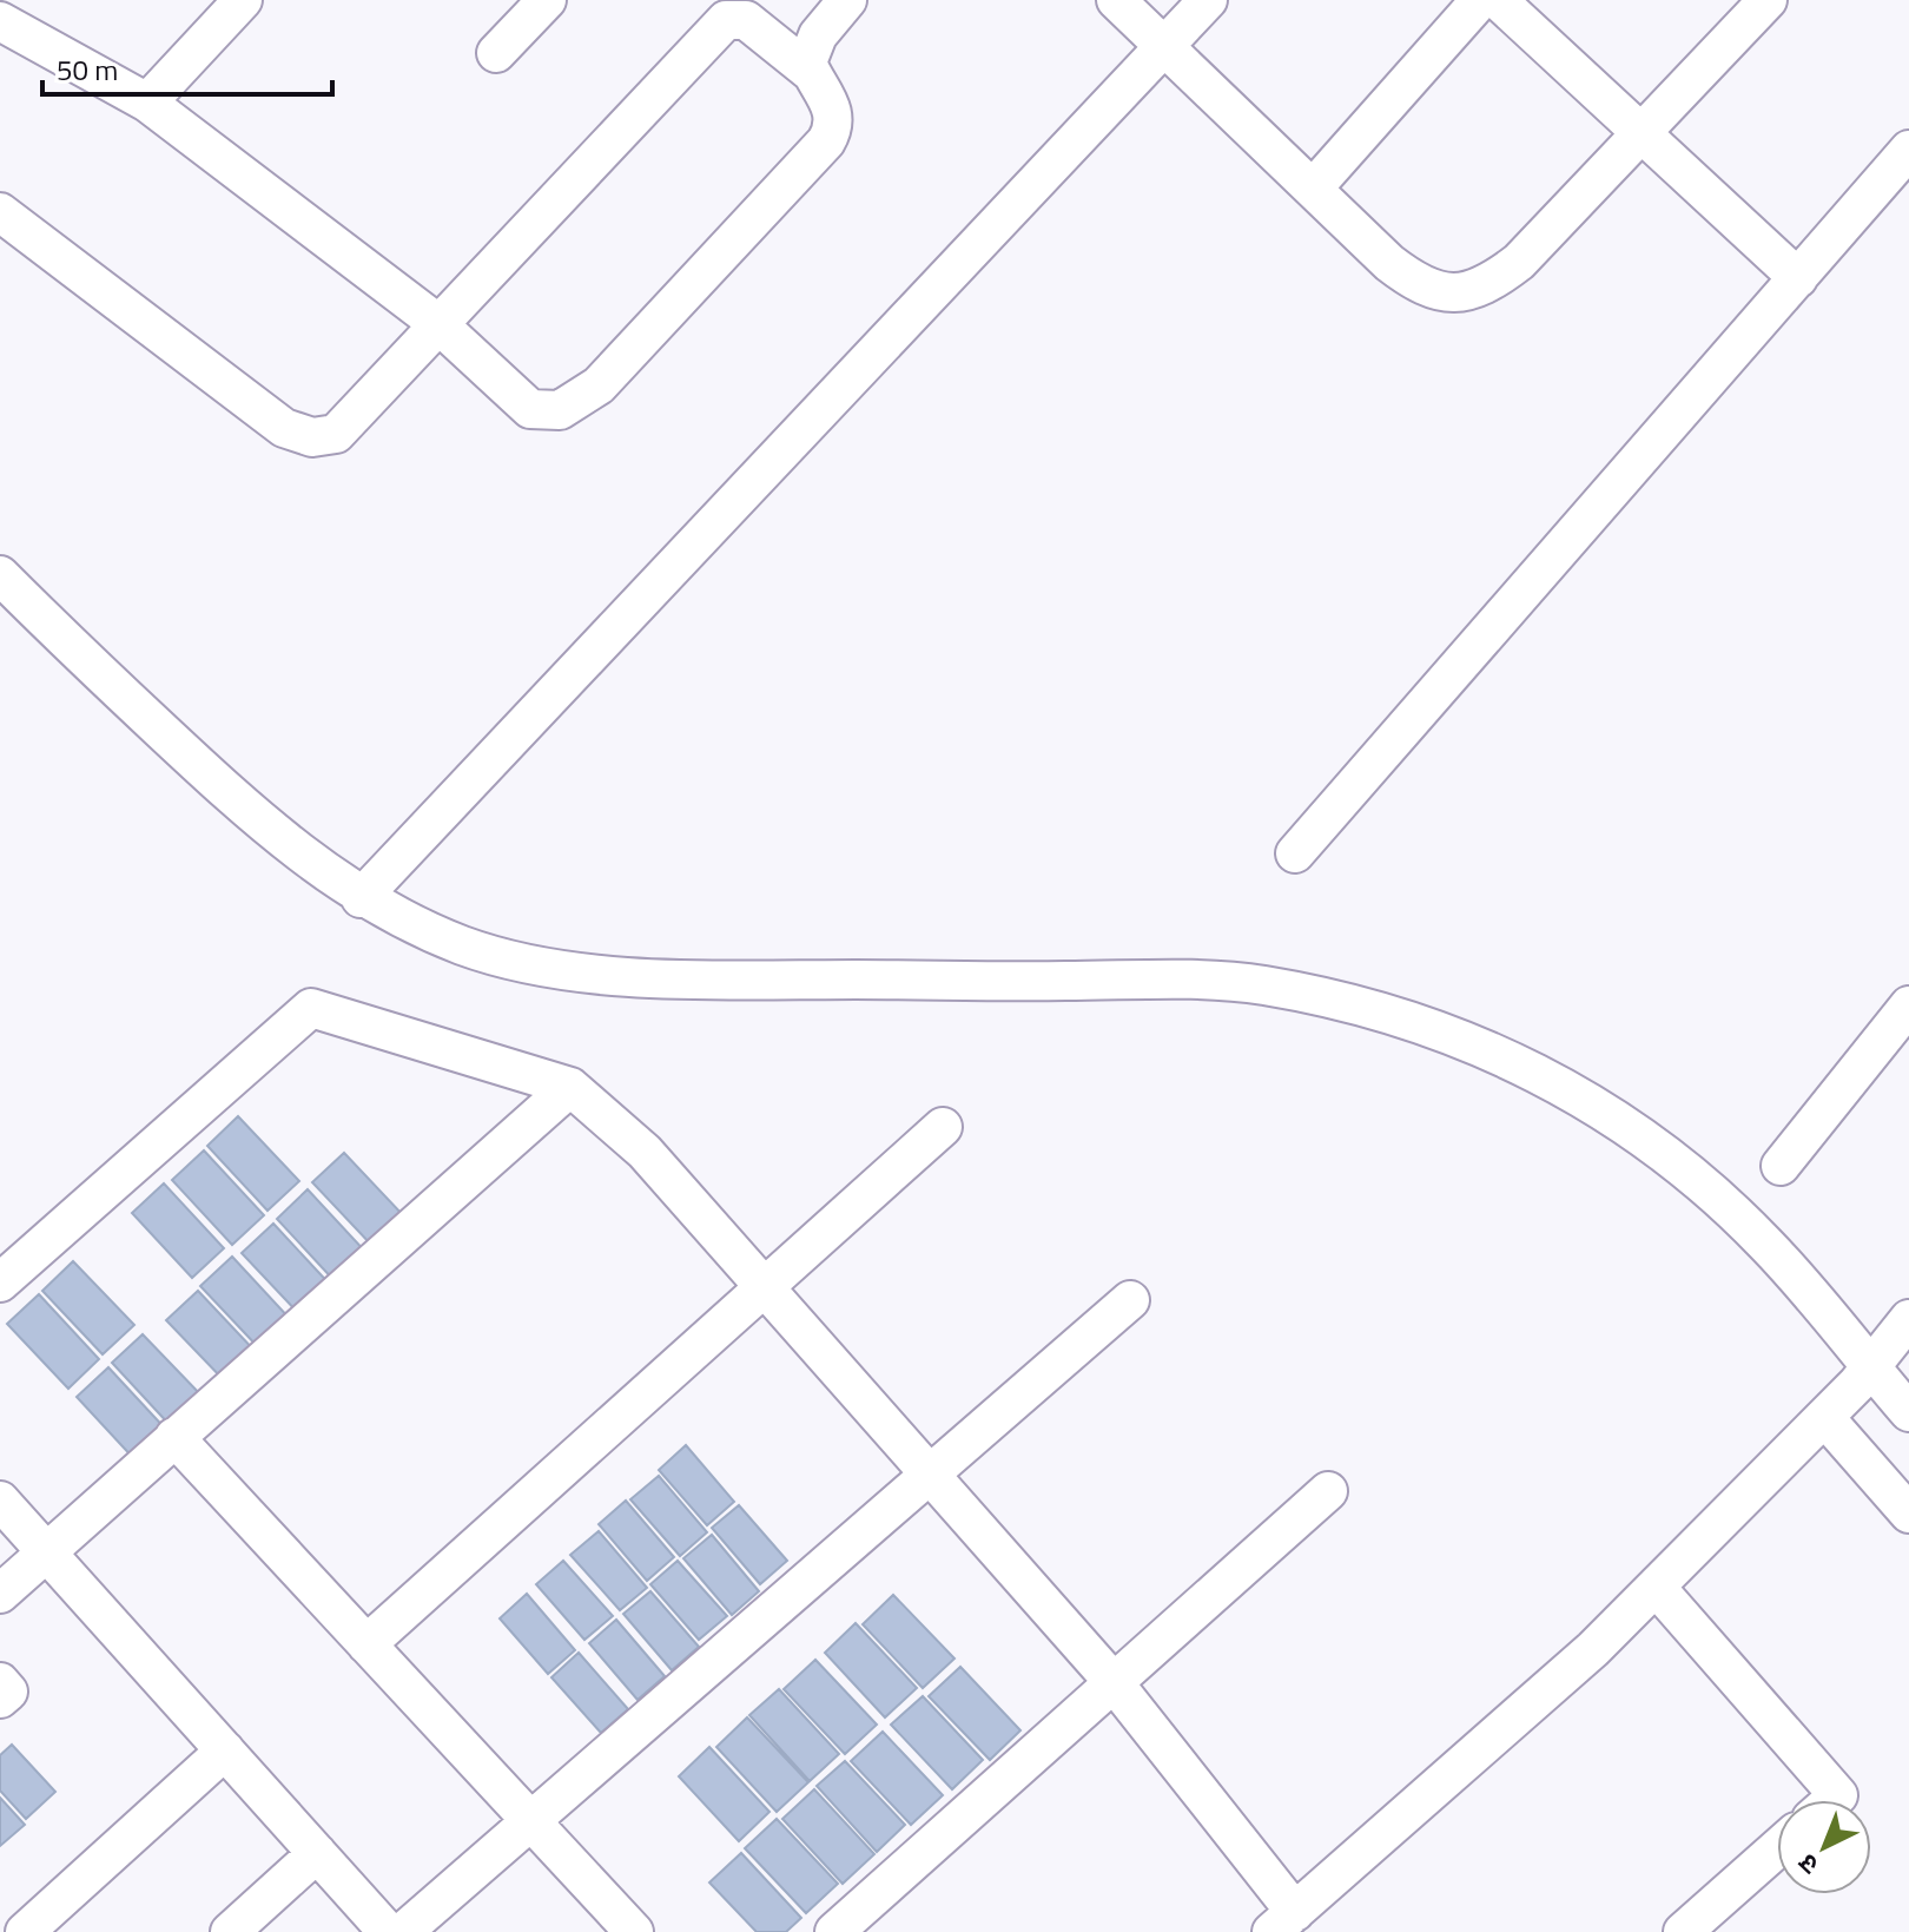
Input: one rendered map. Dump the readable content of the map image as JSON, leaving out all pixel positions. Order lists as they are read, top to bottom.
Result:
{
  "scale_bar": "50 m",
  "north": "bottom left"
}
